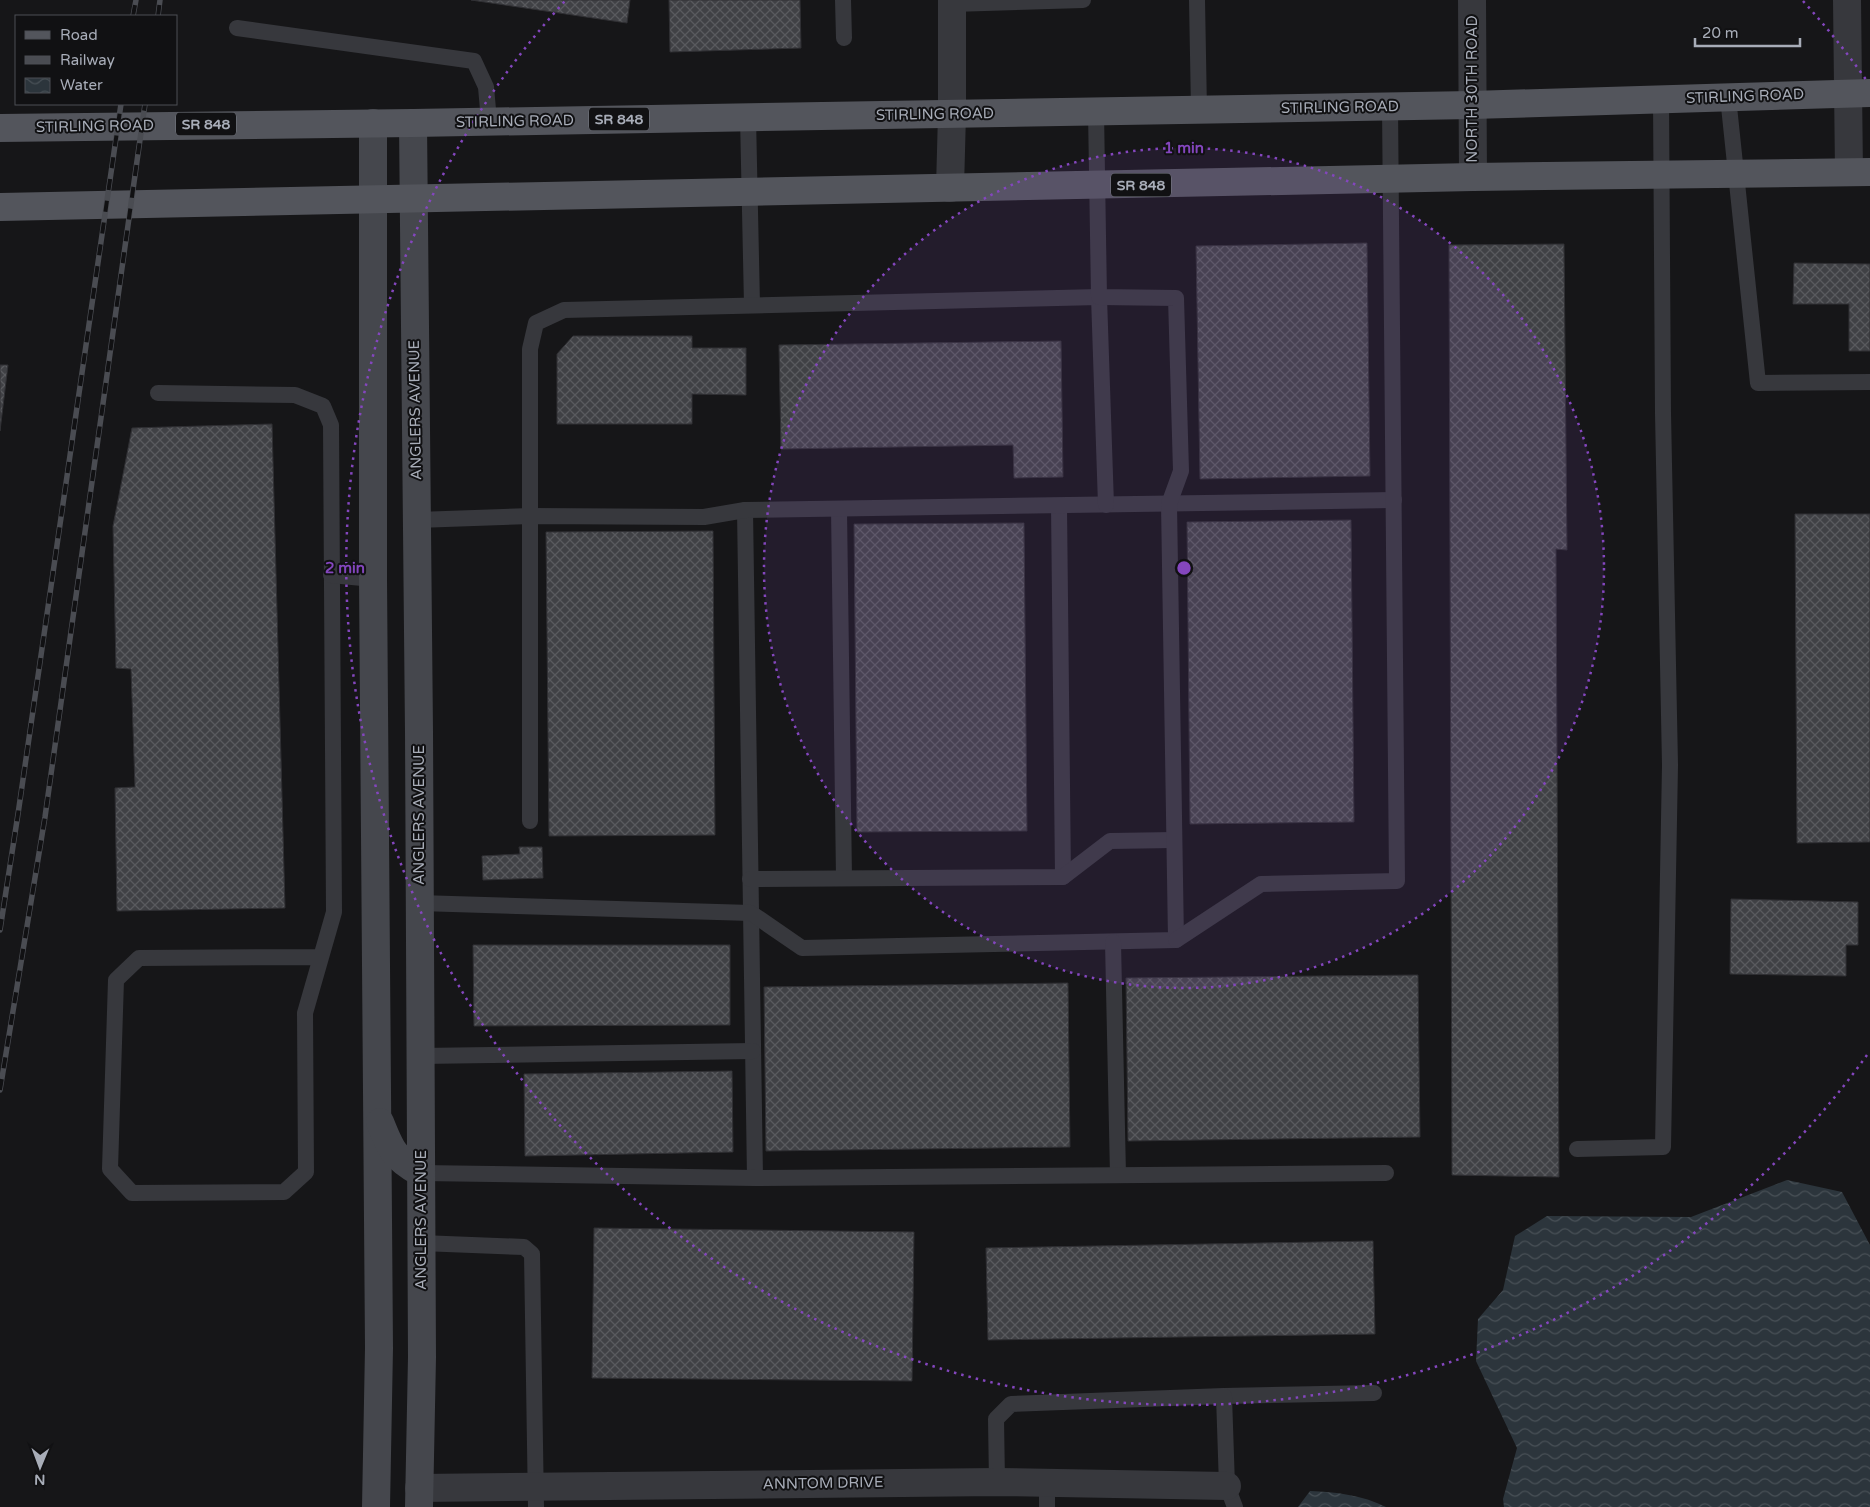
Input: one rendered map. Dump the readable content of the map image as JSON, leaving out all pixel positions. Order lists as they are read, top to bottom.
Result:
{
  "streets": {
    "main road": ["STIRLING ROAD", "SR 848"],
    "street": ["NORTH 30TH ROAD", "ANGLERS AVENUE", "ANNTOM DRIVE"]
  },
  "crossings": [
    ["NORTH 30TH ROAD", "STIRLING ROAD"],
    ["NORTH 30TH ROAD", "SR 848"],
    ["STIRLING ROAD", "ANGLERS AVENUE"],
    ["SR 848", "ANGLERS AVENUE"],
    ["ANGLERS AVENUE", "ANNTOM DRIVE"]
  ],
  "legend": ["Road", "Railway", "Water"],
  "scale_bar": "20 m",
  "north": "bottom",
  "rings": ["1 min", "2 min"]
}
